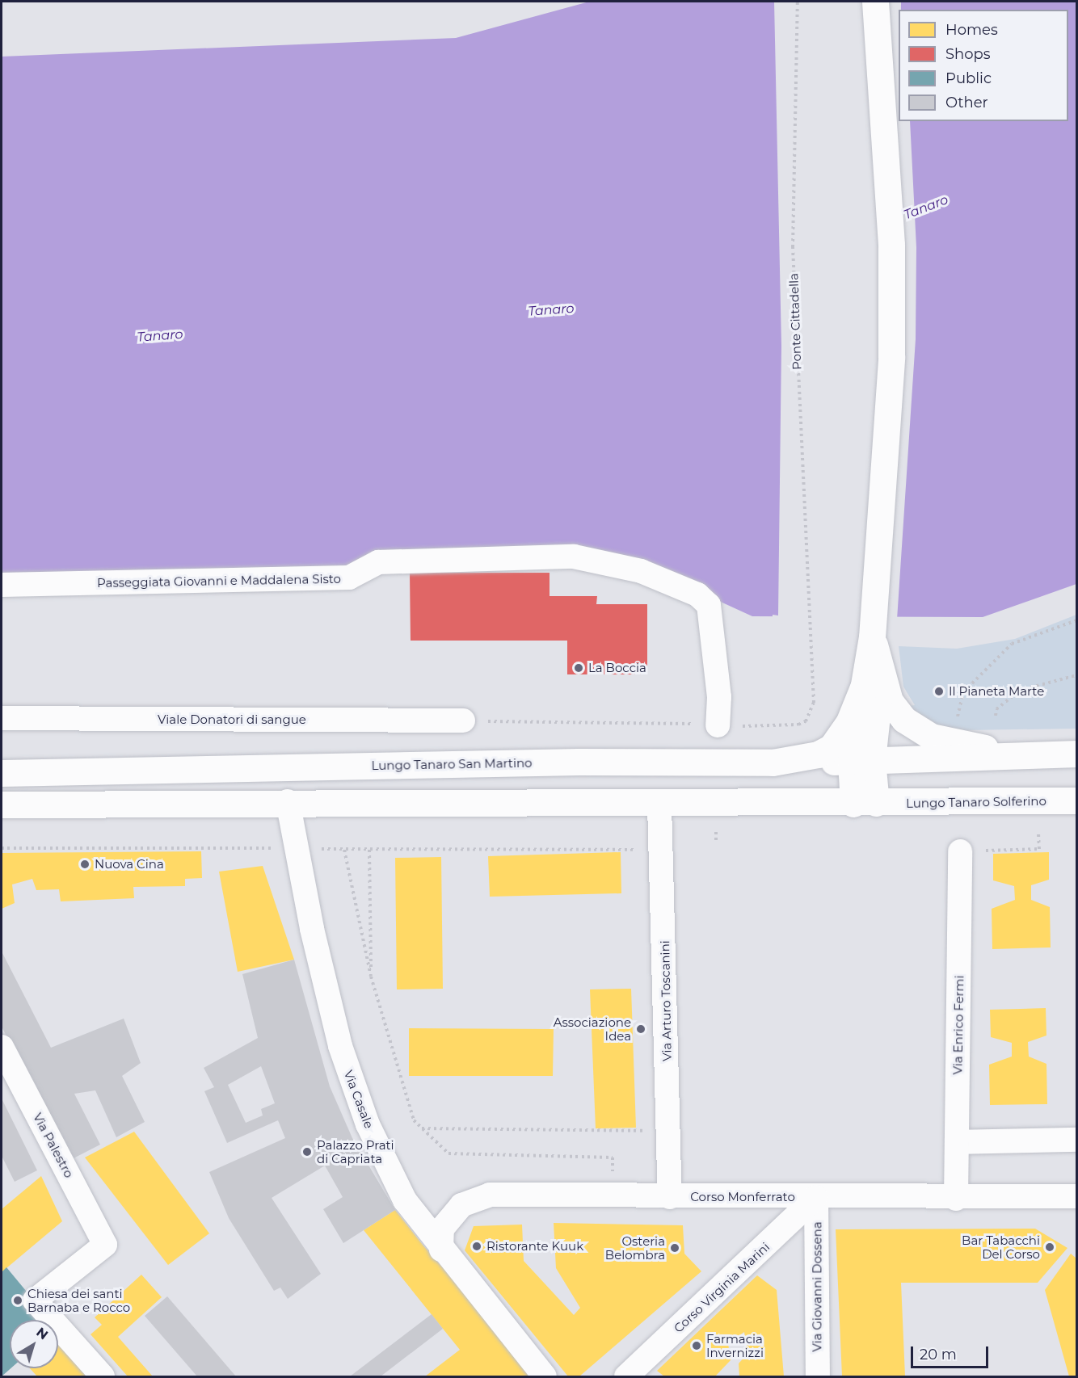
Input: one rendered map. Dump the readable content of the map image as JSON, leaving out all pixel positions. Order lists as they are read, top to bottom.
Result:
{
  "streets": {
    "main road": ["Lungo Tanaro San Martino", "Lungo Tanaro Solferino"],
    "street": [
      "Passeggiata Giovanni e Maddalena Sisto",
      "Viale Donatori di sangue",
      "Via Arturo Toscanini",
      "Via Enrico Fermi",
      "Via Casale",
      "Via Palestro",
      "Corso Monferrato",
      "Via Giovanni Dossena",
      "Corso Virginia Marini"
    ],
    "path": ["Ponte Cittadella"]
  },
  "crossings": [
    ["Ponte Cittadella", "Passeggiata Giovanni e Maddalena Sisto"],
    ["Lungo Tanaro Solferino", "Via Arturo Toscanini"],
    ["Via Arturo Toscanini", "Corso Monferrato"],
    ["Via Enrico Fermi", "Corso Monferrato"],
    ["Via Casale", "Corso Monferrato"],
    ["Corso Monferrato", "Via Giovanni Dossena"],
    ["Corso Monferrato", "Corso Virginia Marini"],
    ["Via Giovanni Dossena", "Corso Virginia Marini"]
  ],
  "water": ["Tanaro"],
  "places": [
    "La Boccia",
    "Il Pianeta Marte",
    "Nuova Cina",
    "Associazione Idea",
    "Palazzo Prati di Capriata",
    "Ristorante Kuuk",
    "Bar Tabacchi Del Corso",
    "Osteria Belombra",
    "Chiesa dei santi Barnaba e Rocco",
    "Farmacia Invernizzi"
  ],
  "legend": [
    "Homes",
    "Shops",
    "Public",
    "Other"
  ],
  "scale_bar": "20 m",
  "north": "top right"
}
